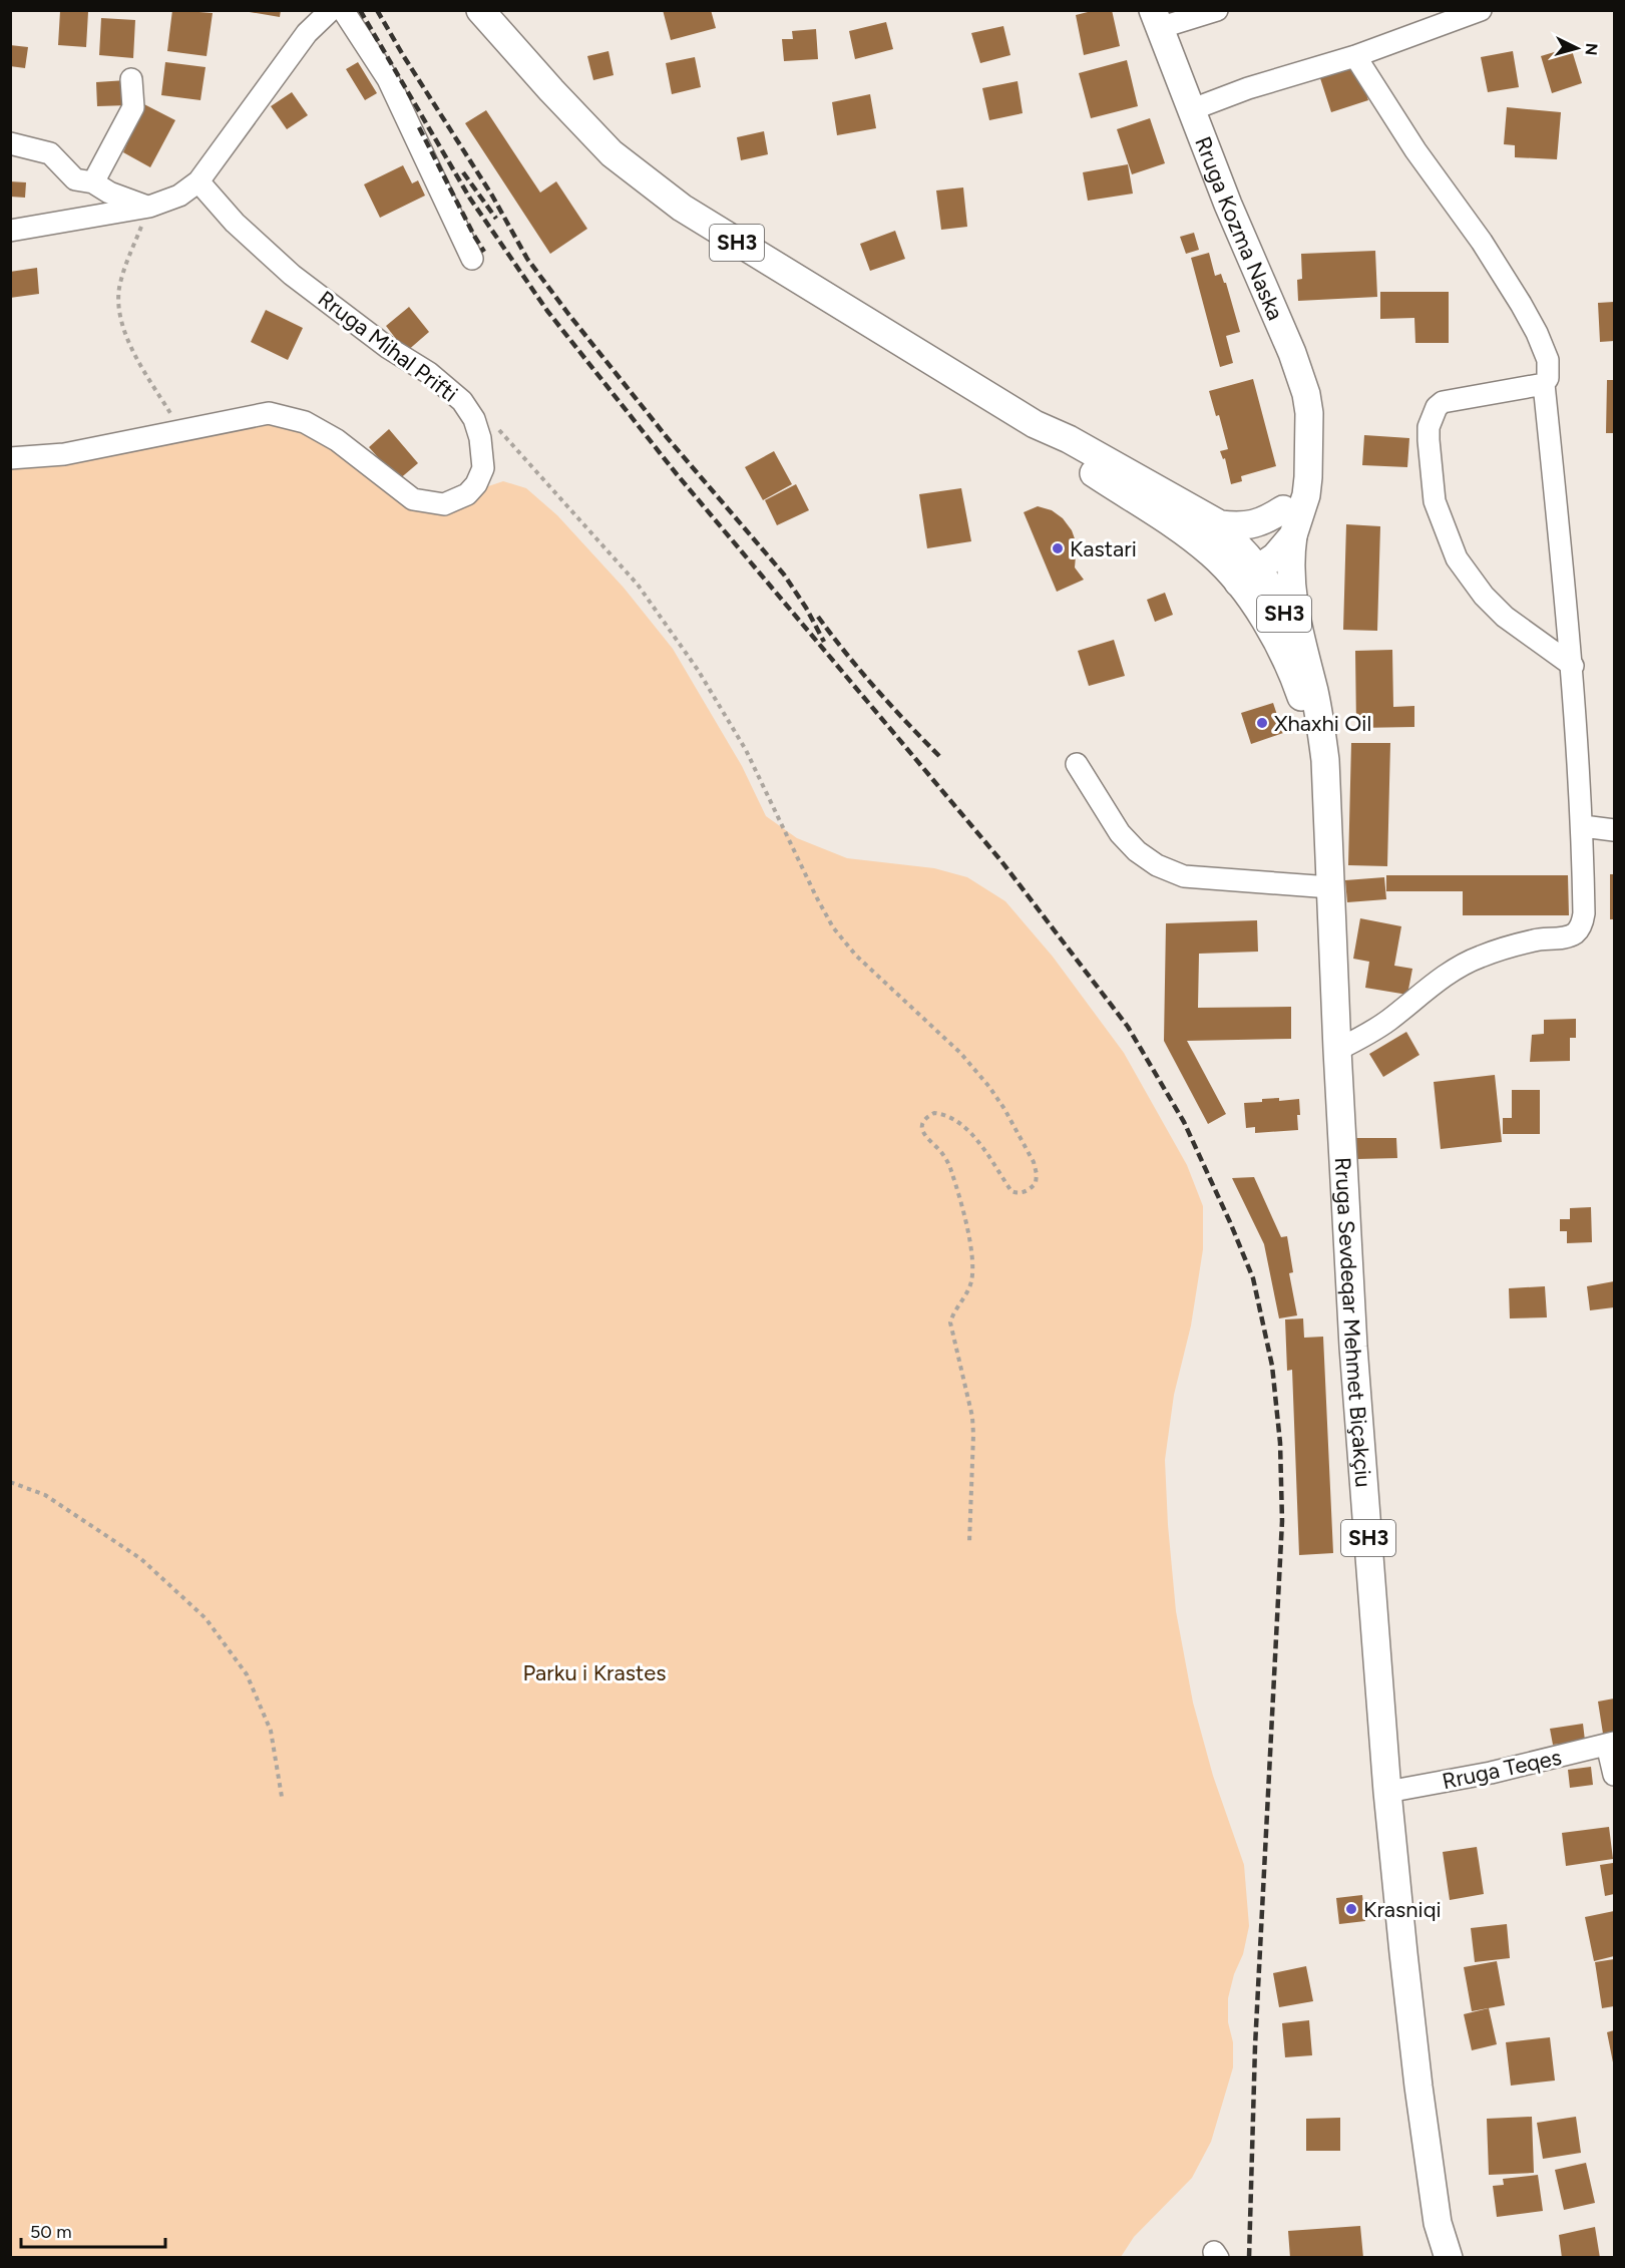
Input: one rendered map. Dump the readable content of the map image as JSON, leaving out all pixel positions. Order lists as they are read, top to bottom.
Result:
{
  "streets": {
    "main road": ["Rruga Kozma Naska", "SH3", "Rruga Sevdeqar Mehmet Biçakçiu"],
    "street": ["Rruga Mihal Prifti", "Rruga Teqes"]
  },
  "crossings": [
    ["Rruga Kozma Naska", "SH3"],
    ["SH3", "Rruga Sevdeqar Mehmet Biçakçiu"],
    ["Rruga Sevdeqar Mehmet Biçakçiu", "Rruga Teqes"]
  ],
  "parks": ["Parku i Krastes"],
  "places": ["Kastari", "Xhaxhi Oil", "Krasniqi"],
  "scale_bar": "50 m",
  "north": "right"
}
